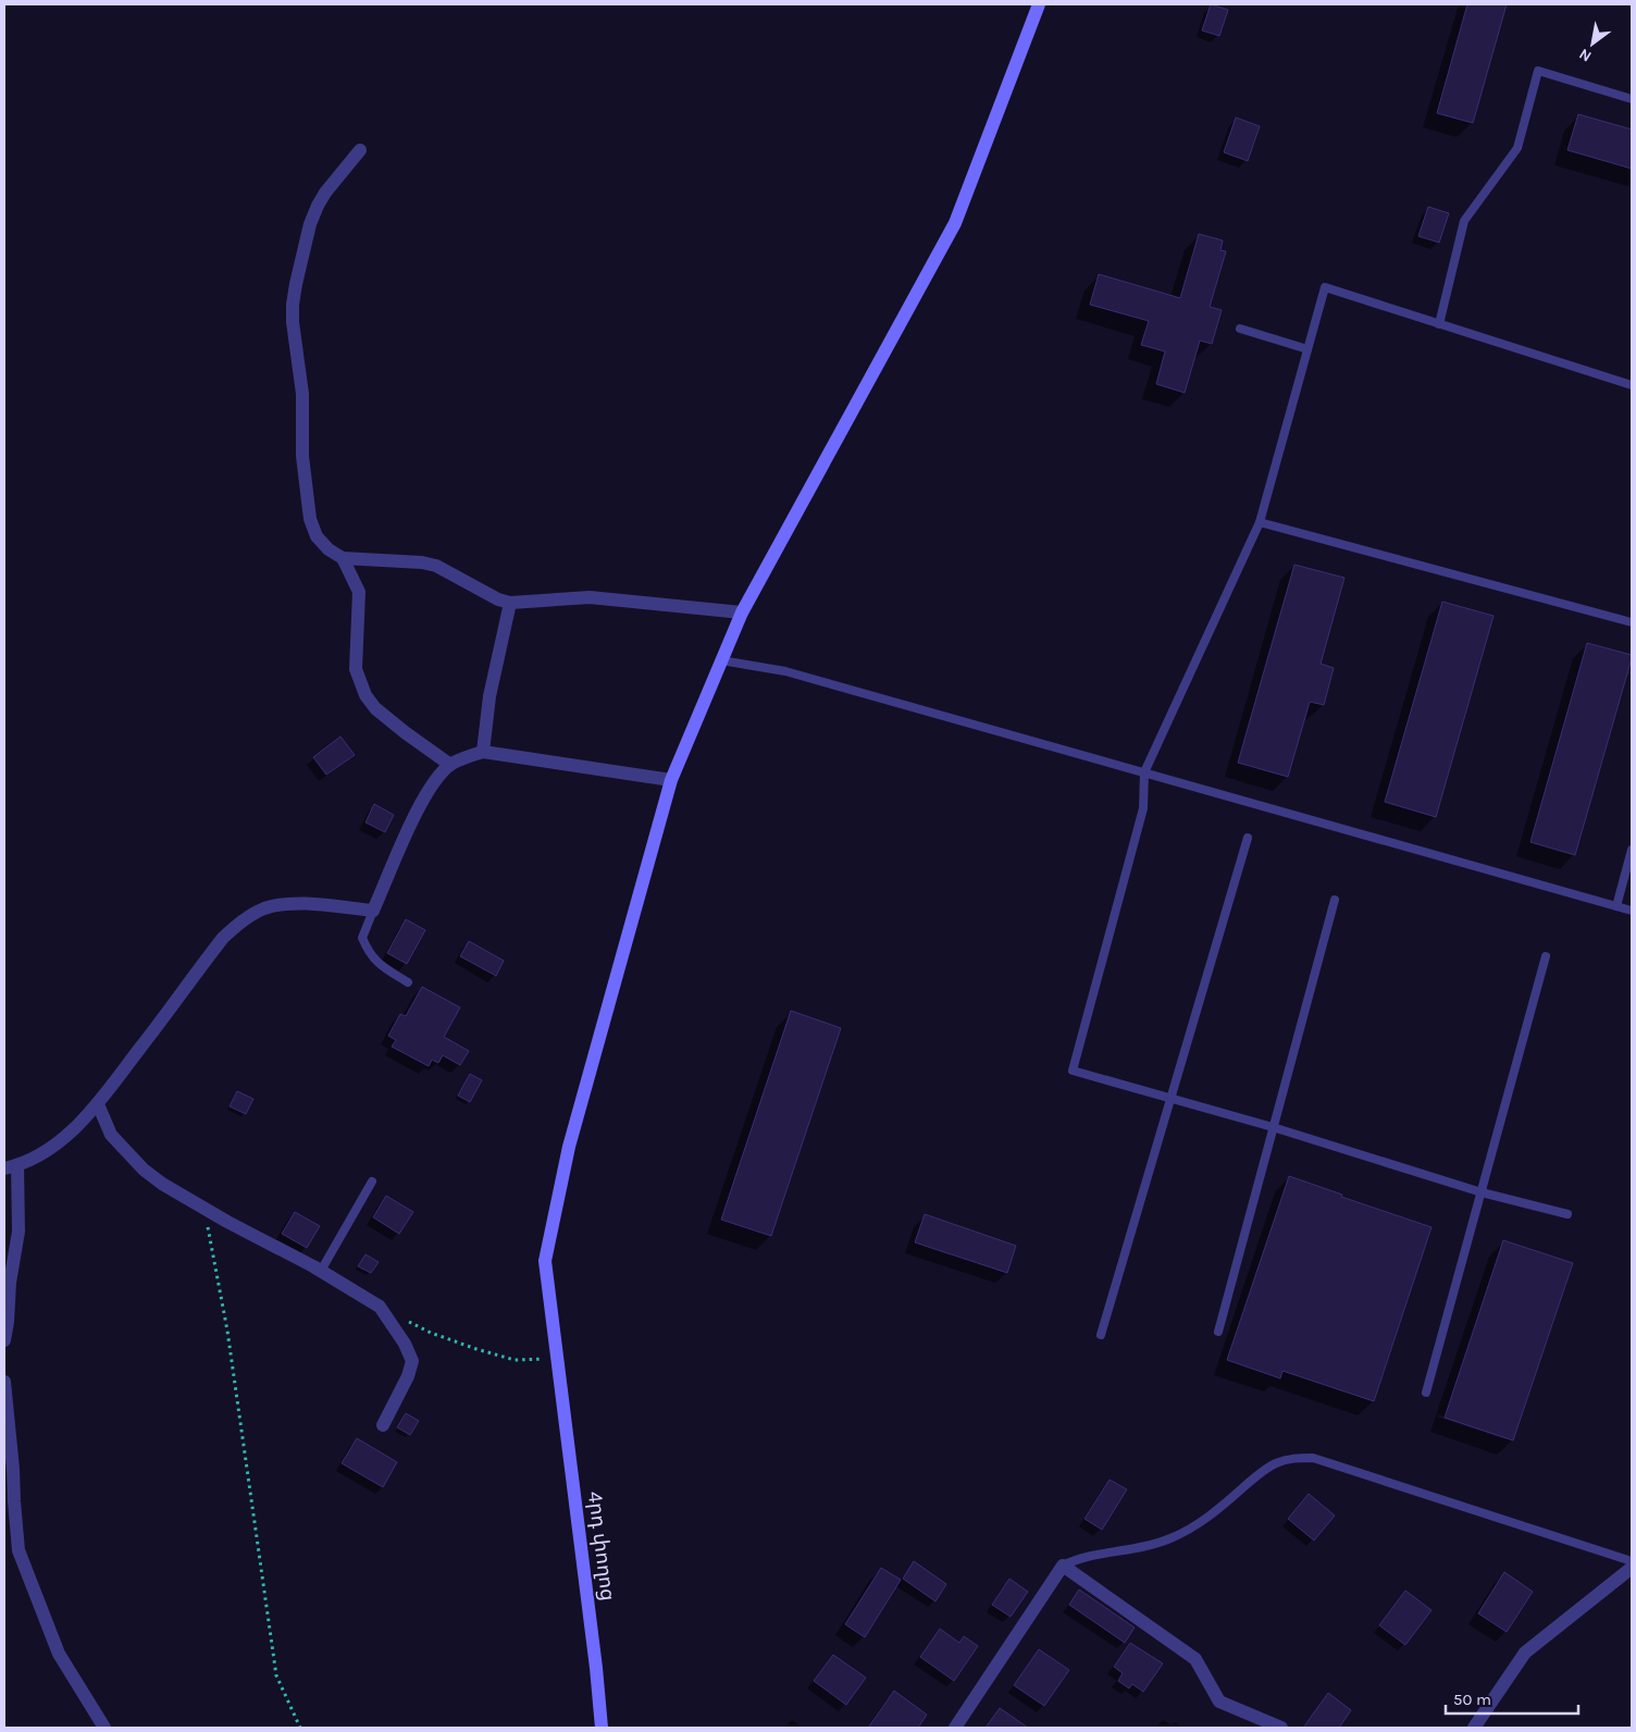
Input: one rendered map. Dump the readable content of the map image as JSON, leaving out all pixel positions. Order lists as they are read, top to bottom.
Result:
{
  "streets": {
    "street": ["4րդ փողոց"]
  },
  "scale_bar": "50 m",
  "north": "bottom left"
}
